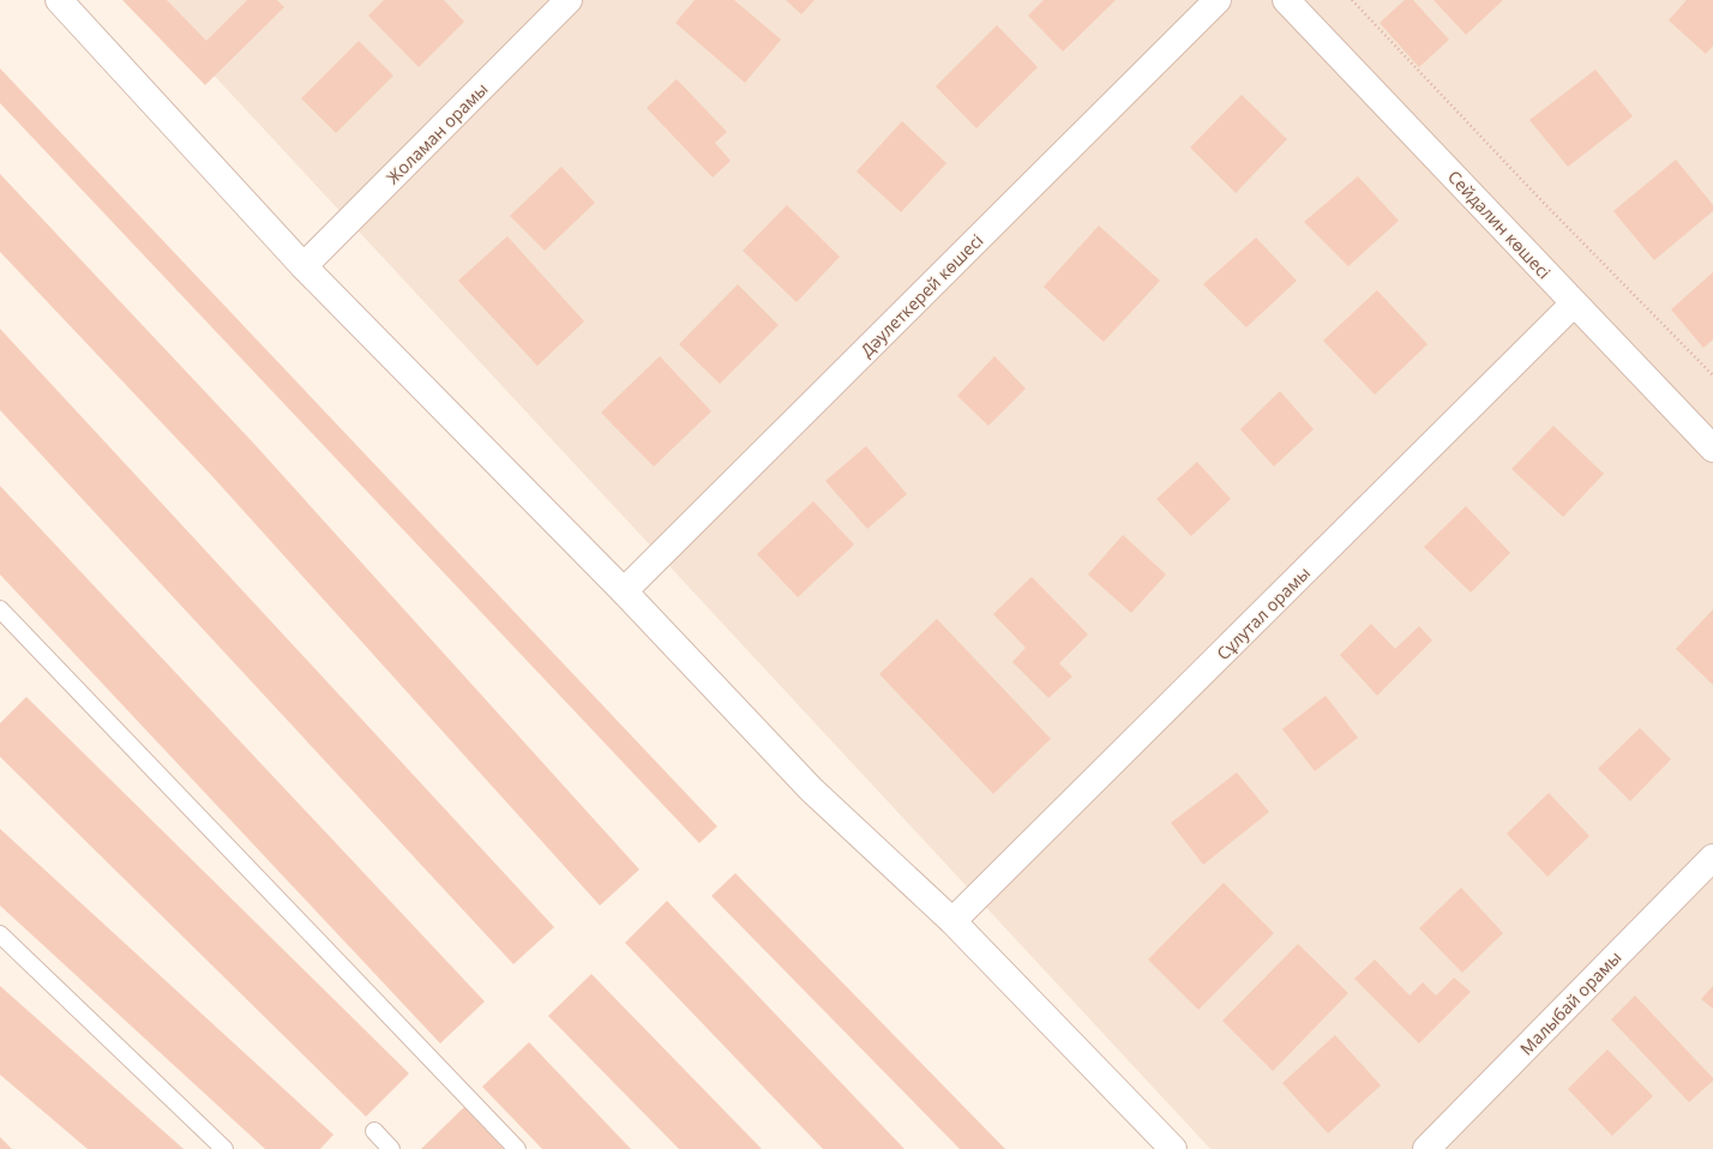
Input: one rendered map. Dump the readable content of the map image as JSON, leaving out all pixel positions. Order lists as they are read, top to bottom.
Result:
{
  "streets": {
    "street": [
      "Жоламан орамы",
      "Сейдалин көшесі",
      "Дәулеткерей көшесі",
      "Сұлутал орамы",
      "Малыбай орамы"
    ]
  },
  "crossings": [
    ["Сейдалин көшесі", "Сұлутал орамы"]
  ]
}
